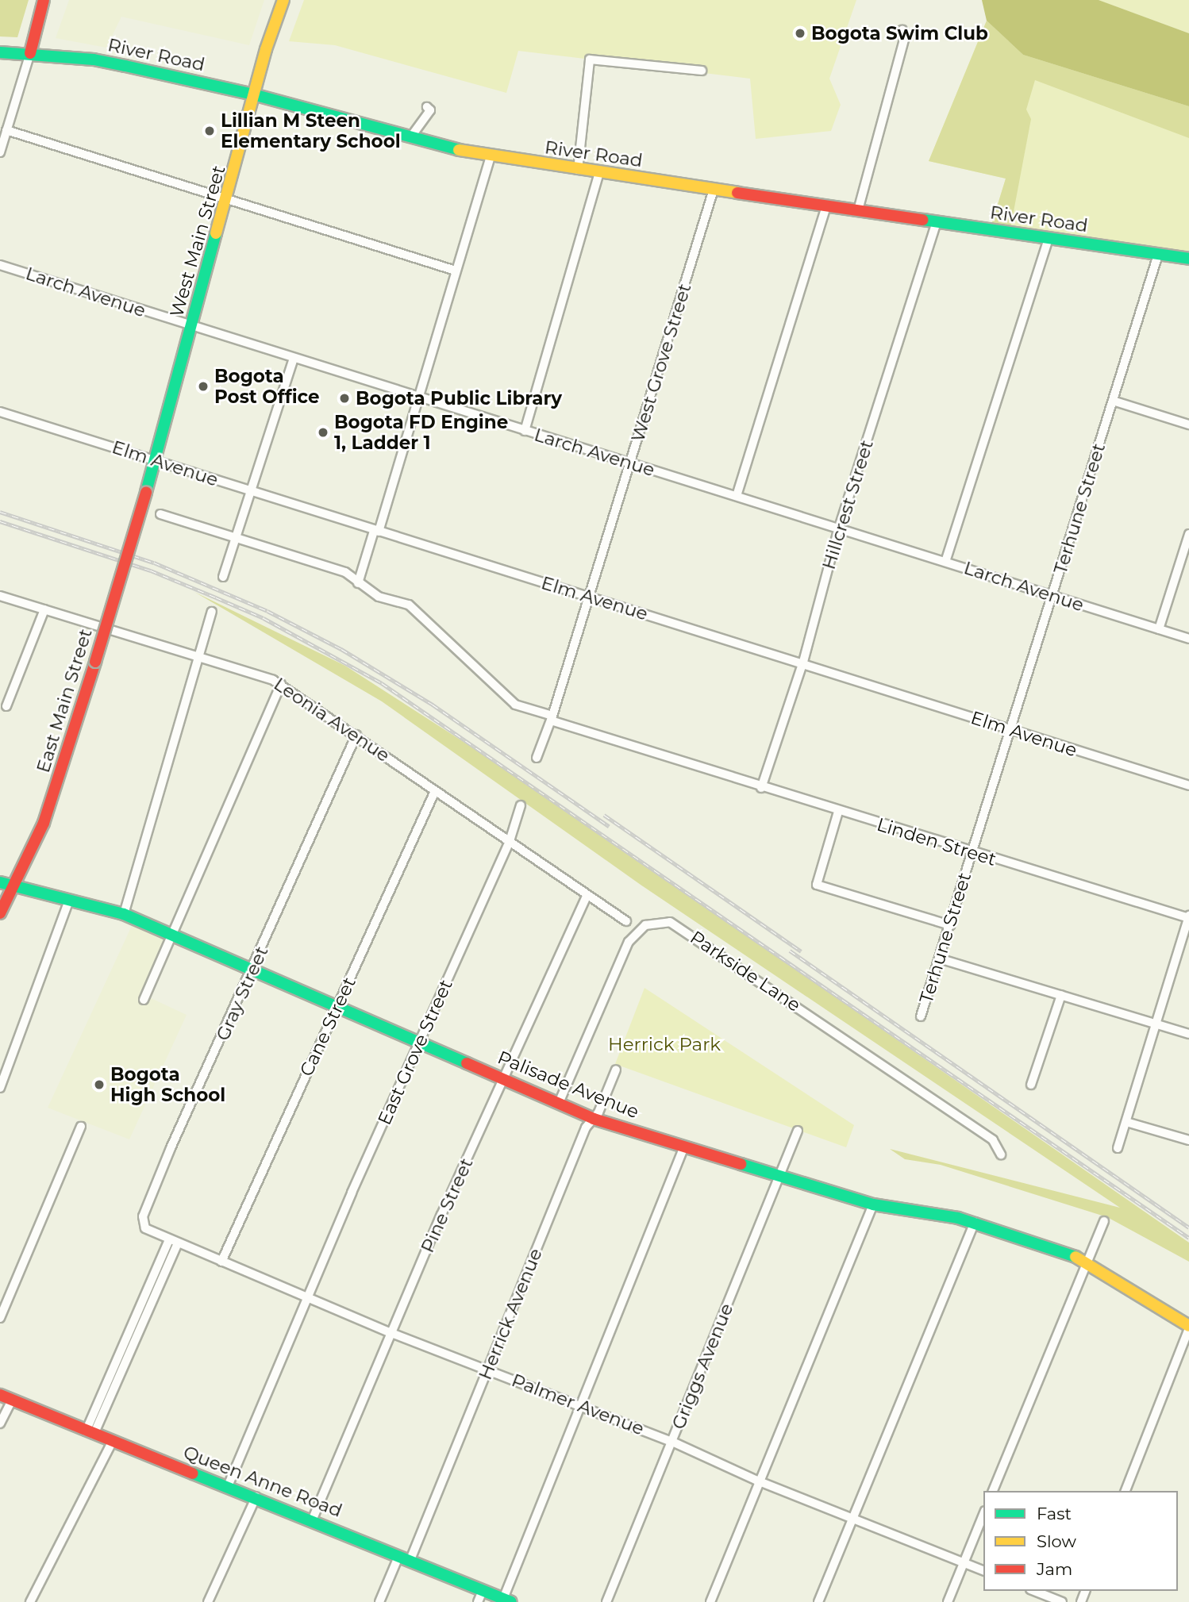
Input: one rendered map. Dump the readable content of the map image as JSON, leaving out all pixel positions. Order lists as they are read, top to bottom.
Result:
{
  "streets": {
    "main road": [
      "River Road",
      "West Main Street",
      "East Main Street",
      "Palisade Avenue",
      "Queen Anne Road"
    ],
    "street": [
      "Larch Avenue",
      "West Grove Street",
      "Elm Avenue",
      "Hillcrest Street",
      "Terhune Street",
      "Leonia Avenue",
      "Linden Street",
      "Parkside Lane",
      "Gray Street",
      "Cane Street",
      "East Grove Street",
      "Pine Street",
      "Herrick Avenue",
      "Griggs Avenue",
      "Palmer Avenue"
    ]
  },
  "crossings": [
    ["River Road", "West Main Street"],
    ["River Road", "West Grove Street"],
    ["River Road", "Hillcrest Street"],
    ["River Road", "Terhune Street"],
    ["West Main Street", "Larch Avenue"],
    ["West Main Street", "Elm Avenue"],
    ["West Main Street", "East Main Street"],
    ["Larch Avenue", "West Grove Street"],
    ["Larch Avenue", "Hillcrest Street"],
    ["Larch Avenue", "Terhune Street"],
    ["West Grove Street", "Elm Avenue"],
    ["West Grove Street", "Linden Street"],
    ["Elm Avenue", "Hillcrest Street"],
    ["Elm Avenue", "Terhune Street"],
    ["Hillcrest Street", "Linden Street"],
    ["Terhune Street", "Linden Street"],
    ["East Main Street", "Palisade Avenue"],
    ["Leonia Avenue", "Gray Street"],
    ["Leonia Avenue", "Cane Street"],
    ["Leonia Avenue", "East Grove Street"],
    ["Leonia Avenue", "Pine Street"],
    ["Parkside Lane", "Palisade Avenue"],
    ["Gray Street", "Palisade Avenue"],
    ["Gray Street", "Palmer Avenue"],
    ["Cane Street", "Palisade Avenue"],
    ["Cane Street", "Palmer Avenue"],
    ["East Grove Street", "Palisade Avenue"],
    ["East Grove Street", "Palmer Avenue"],
    ["East Grove Street", "Queen Anne Road"],
    ["Palisade Avenue", "Pine Street"],
    ["Palisade Avenue", "Herrick Avenue"],
    ["Palisade Avenue", "Griggs Avenue"],
    ["Pine Street", "Palmer Avenue"],
    ["Pine Street", "Queen Anne Road"],
    ["Herrick Avenue", "Palmer Avenue"],
    ["Herrick Avenue", "Queen Anne Road"],
    ["Griggs Avenue", "Palmer Avenue"]
  ],
  "parks": ["Herrick Park"],
  "places": [
    "Bogota Swim Club",
    "Lillian M Steen Elementary School",
    "Bogota Post Office",
    "Bogota Public Library",
    "Bogota FD Engine 1, Ladder 1",
    "Bogota High School"
  ],
  "legend": ["Fast", "Slow", "Jam"]
}
